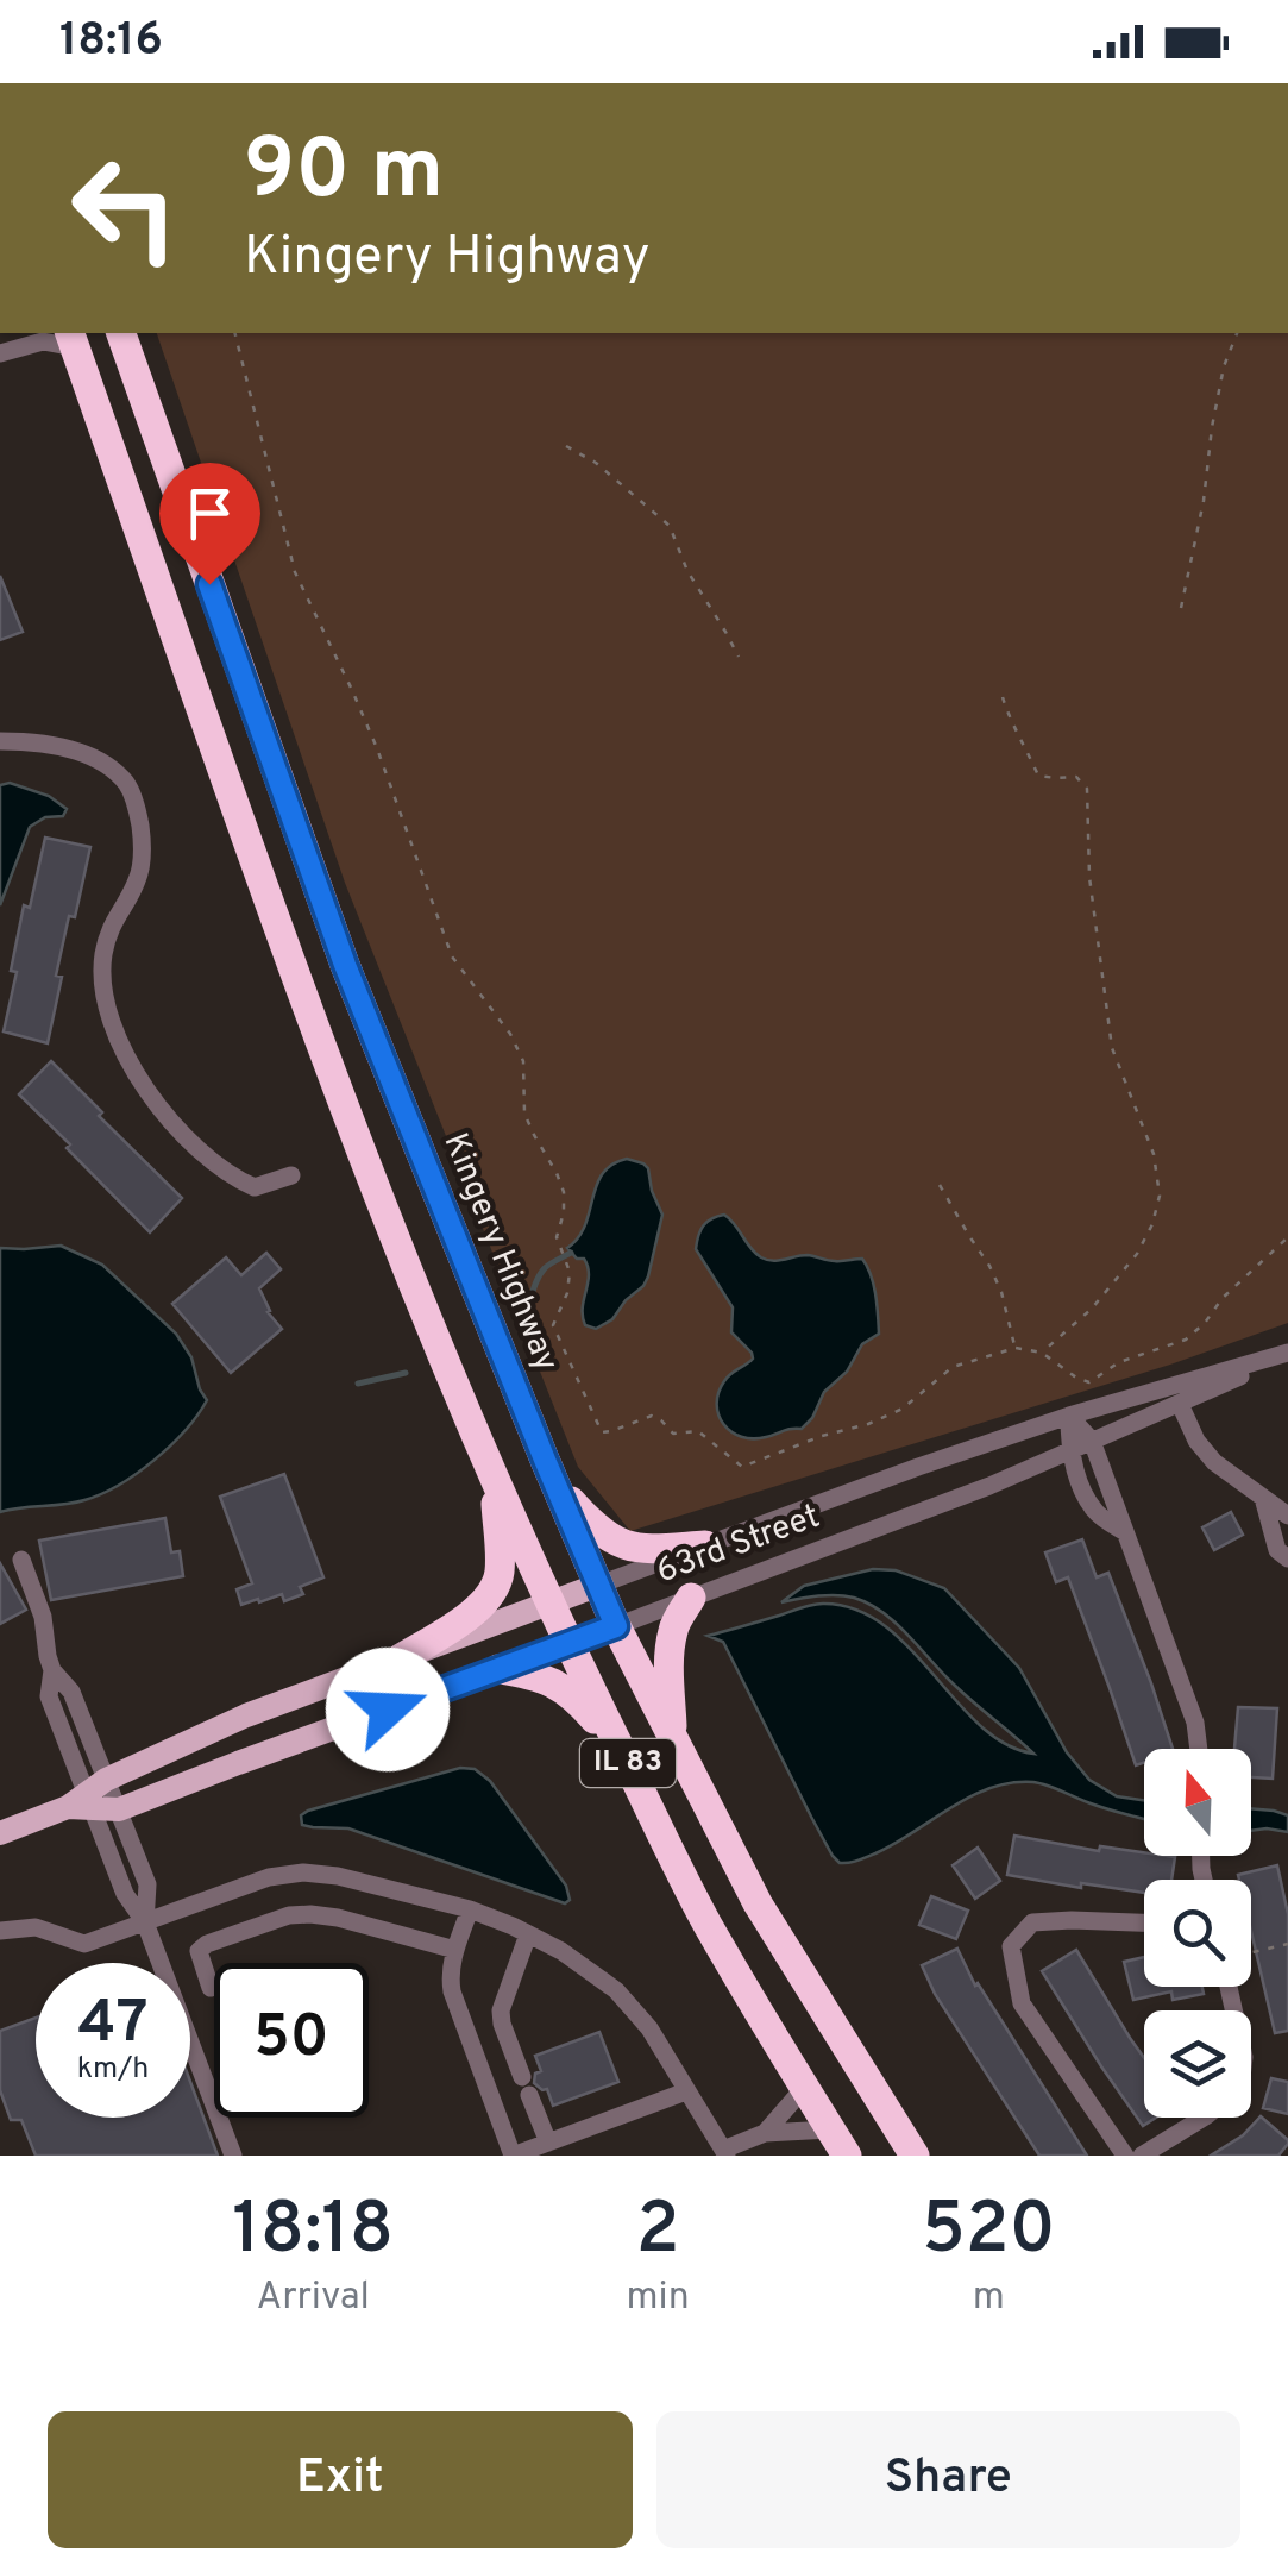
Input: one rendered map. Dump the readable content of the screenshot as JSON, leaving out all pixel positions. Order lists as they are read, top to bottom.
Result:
{
  "streets": {
    "highway": ["Kingery Highway", "IL 83"],
    "main road": ["63rd Street"]
  },
  "crossings": [
    ["Kingery Highway", "63rd Street"],
    ["63rd Street", "IL 83"]
  ],
  "north": "top",
  "page": {
    "status": "18:16",
    "turn": ["90 m", "Kingery Highway"],
    "speed": "47 km/h",
    "limit": "50",
    "eta": [
      "18:18",
      "Arrival",
      "2",
      "min",
      "520",
      "m"
    ],
    "buttons": ["Exit", "Share"]
  }
}
